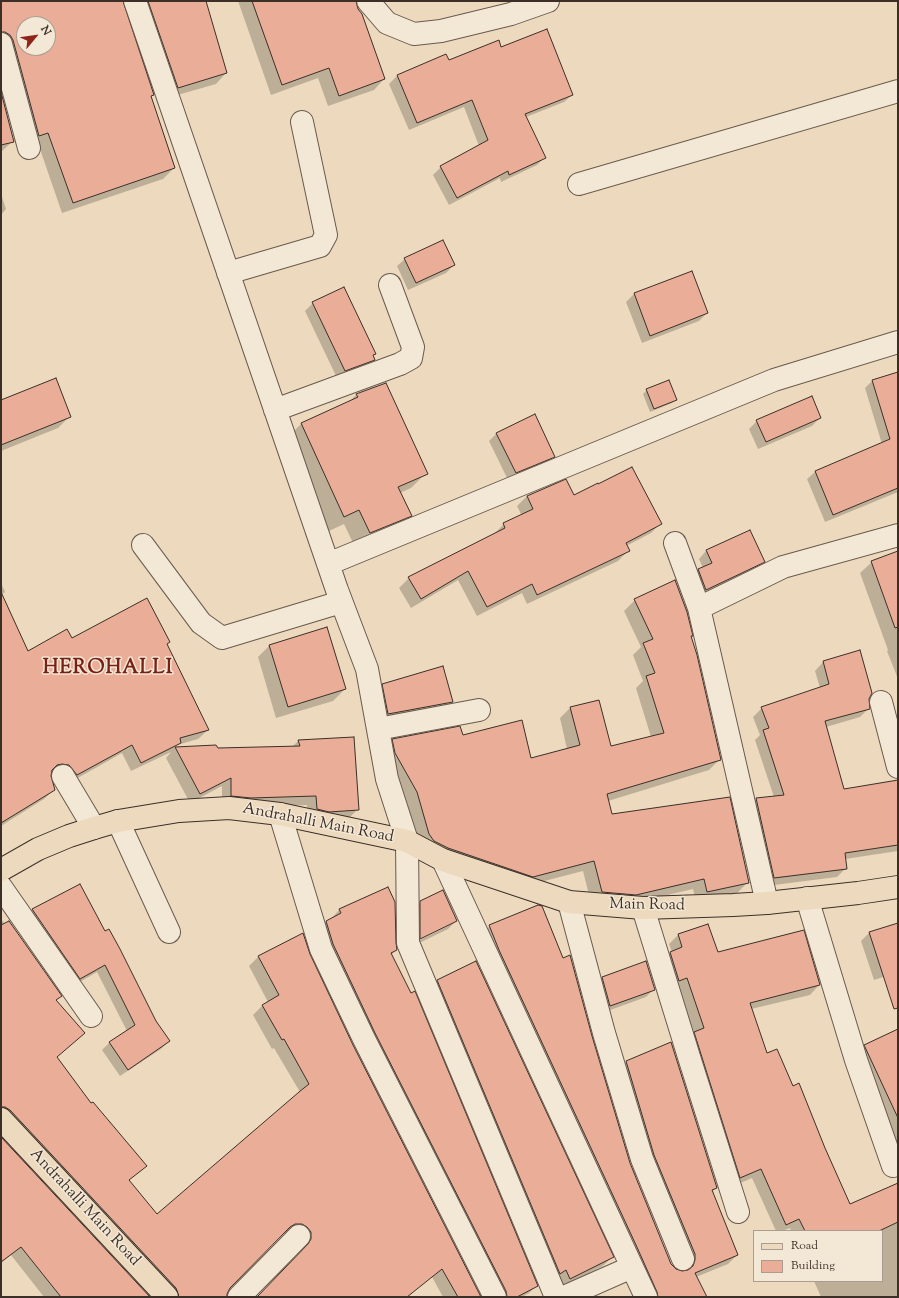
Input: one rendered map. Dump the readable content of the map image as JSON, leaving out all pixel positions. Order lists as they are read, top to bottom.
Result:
{
  "streets": {
    "main road": ["Andrahalli Main Road", "Main Road"]
  },
  "crossings": [
    ["Andrahalli Main Road", "Main Road"]
  ],
  "districts": ["HEROHALLI"],
  "legend": ["Road", "Building"],
  "north": "top right"
}
